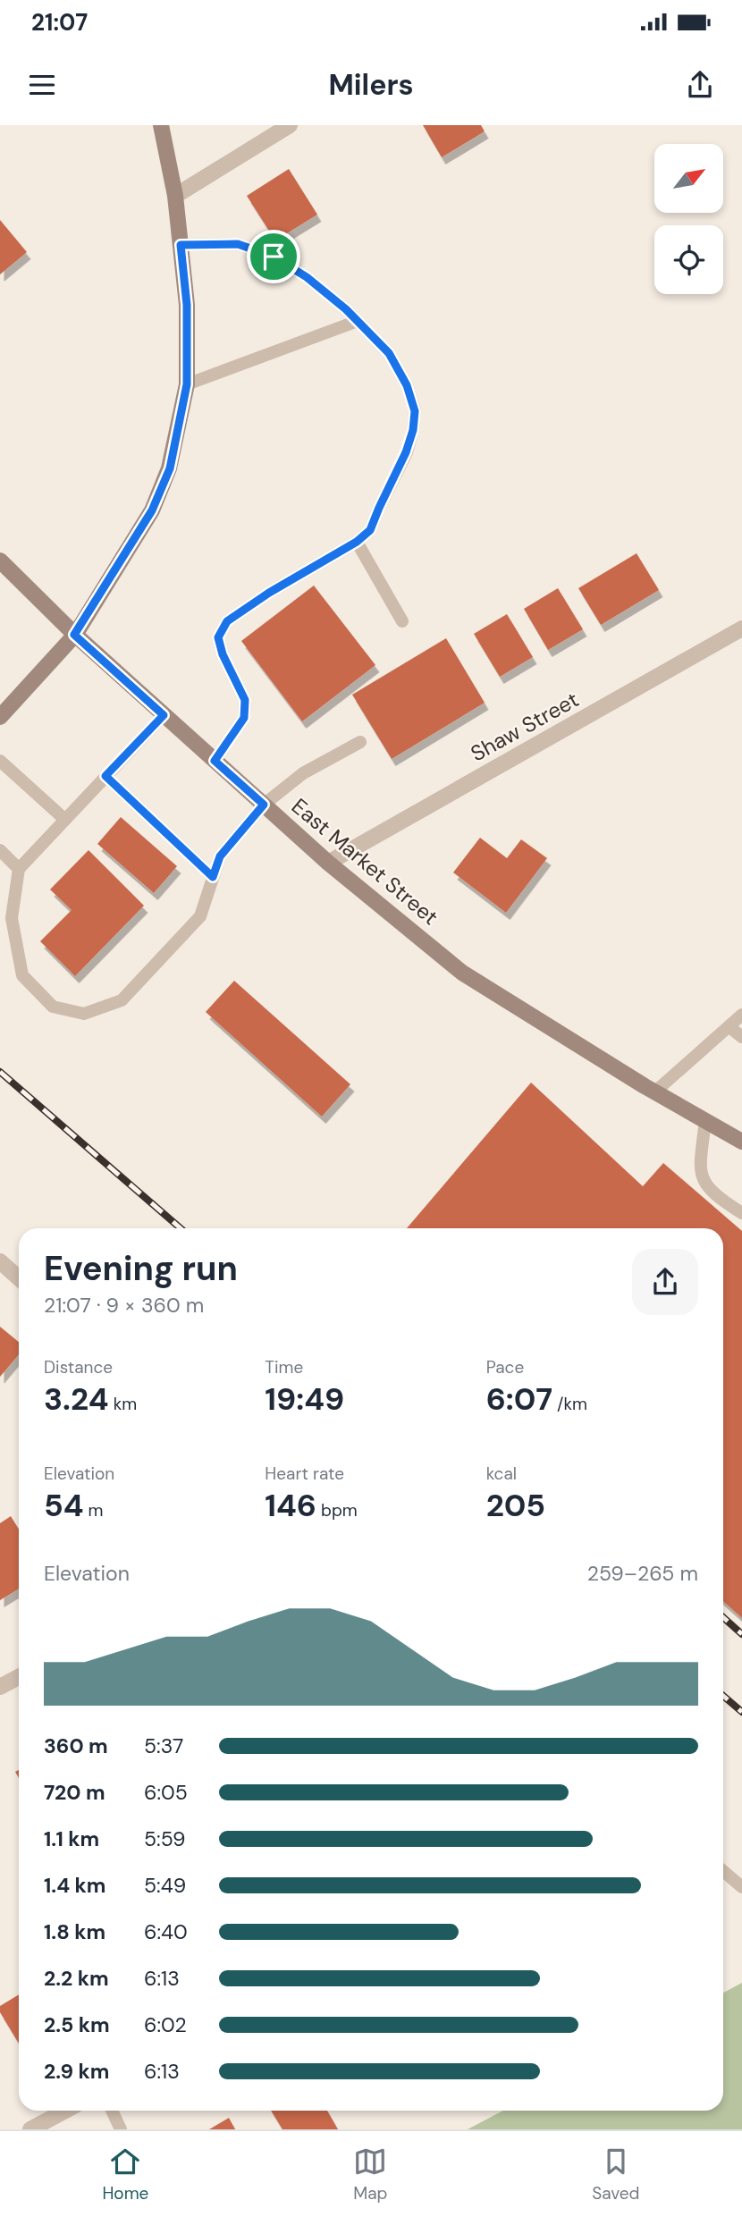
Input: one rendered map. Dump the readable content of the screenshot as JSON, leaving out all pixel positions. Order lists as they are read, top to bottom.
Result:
{
  "streets": {
    "main road": ["East Market Street"],
    "street": ["Shaw Street"]
  },
  "crossings": [
    ["Shaw Street", "East Market Street"]
  ],
  "north": "top right",
  "page": {
    "status": "21:07",
    "header": "Milers",
    "heading": ["Evening run", "21:07 · 9 × 360 m"],
    "stats": [
      ["Distance", "3.24 km"],
      ["Time", "19:49"],
      ["Pace", "6:07 /km"],
      ["Elevation", "54 m"],
      ["Heart rate", "146 bpm"],
      ["kcal", "205"]
    ],
    "chart": ["Elevation", "259–265 m"],
    "list": [
      {
        "name": "360 m",
        "note": "5:37"
      },
      {
        "name": "720 m",
        "note": "6:05"
      },
      {
        "name": "1.1 km",
        "note": "5:59"
      },
      {
        "name": "1.4 km",
        "note": "5:49"
      },
      {
        "name": "1.8 km",
        "note": "6:40"
      },
      {
        "name": "2.2 km",
        "note": "6:13"
      },
      {
        "name": "2.5 km",
        "note": "6:02"
      },
      {
        "name": "2.9 km",
        "note": "6:13"
      }
    ],
    "tabs": ["Home", "Map", "Saved"]
  }
}
